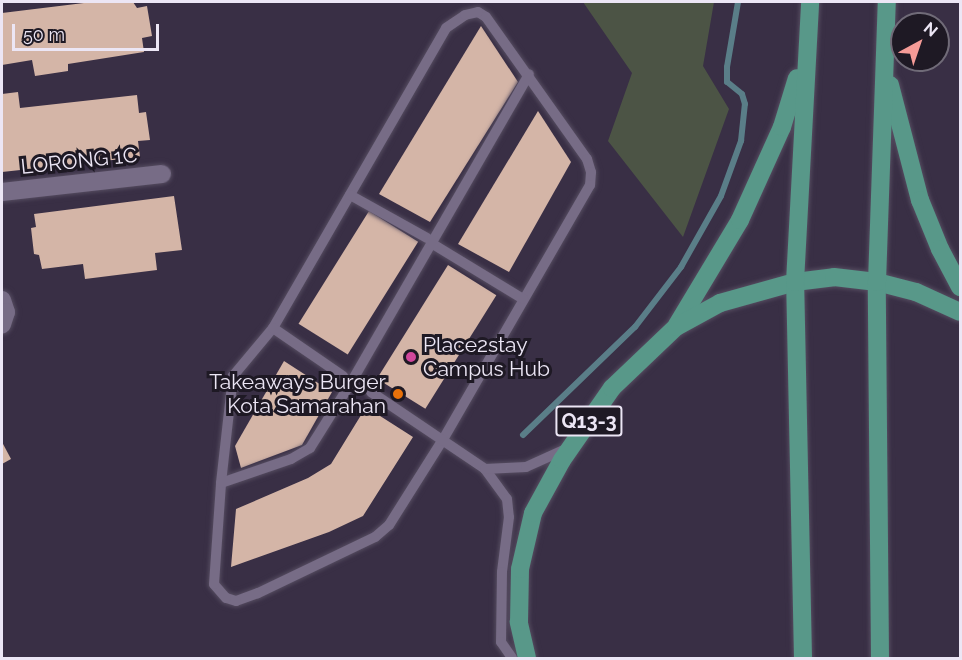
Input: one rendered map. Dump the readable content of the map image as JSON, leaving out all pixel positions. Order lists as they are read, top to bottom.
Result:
{
  "streets": {
    "highway": ["Q13-3"],
    "street": ["LORONG 1C"]
  },
  "places": ["Place2stay Campus Hub", "Takeaways Burger Kota Samarahan"],
  "scale_bar": "50 m",
  "north": "top right"
}
